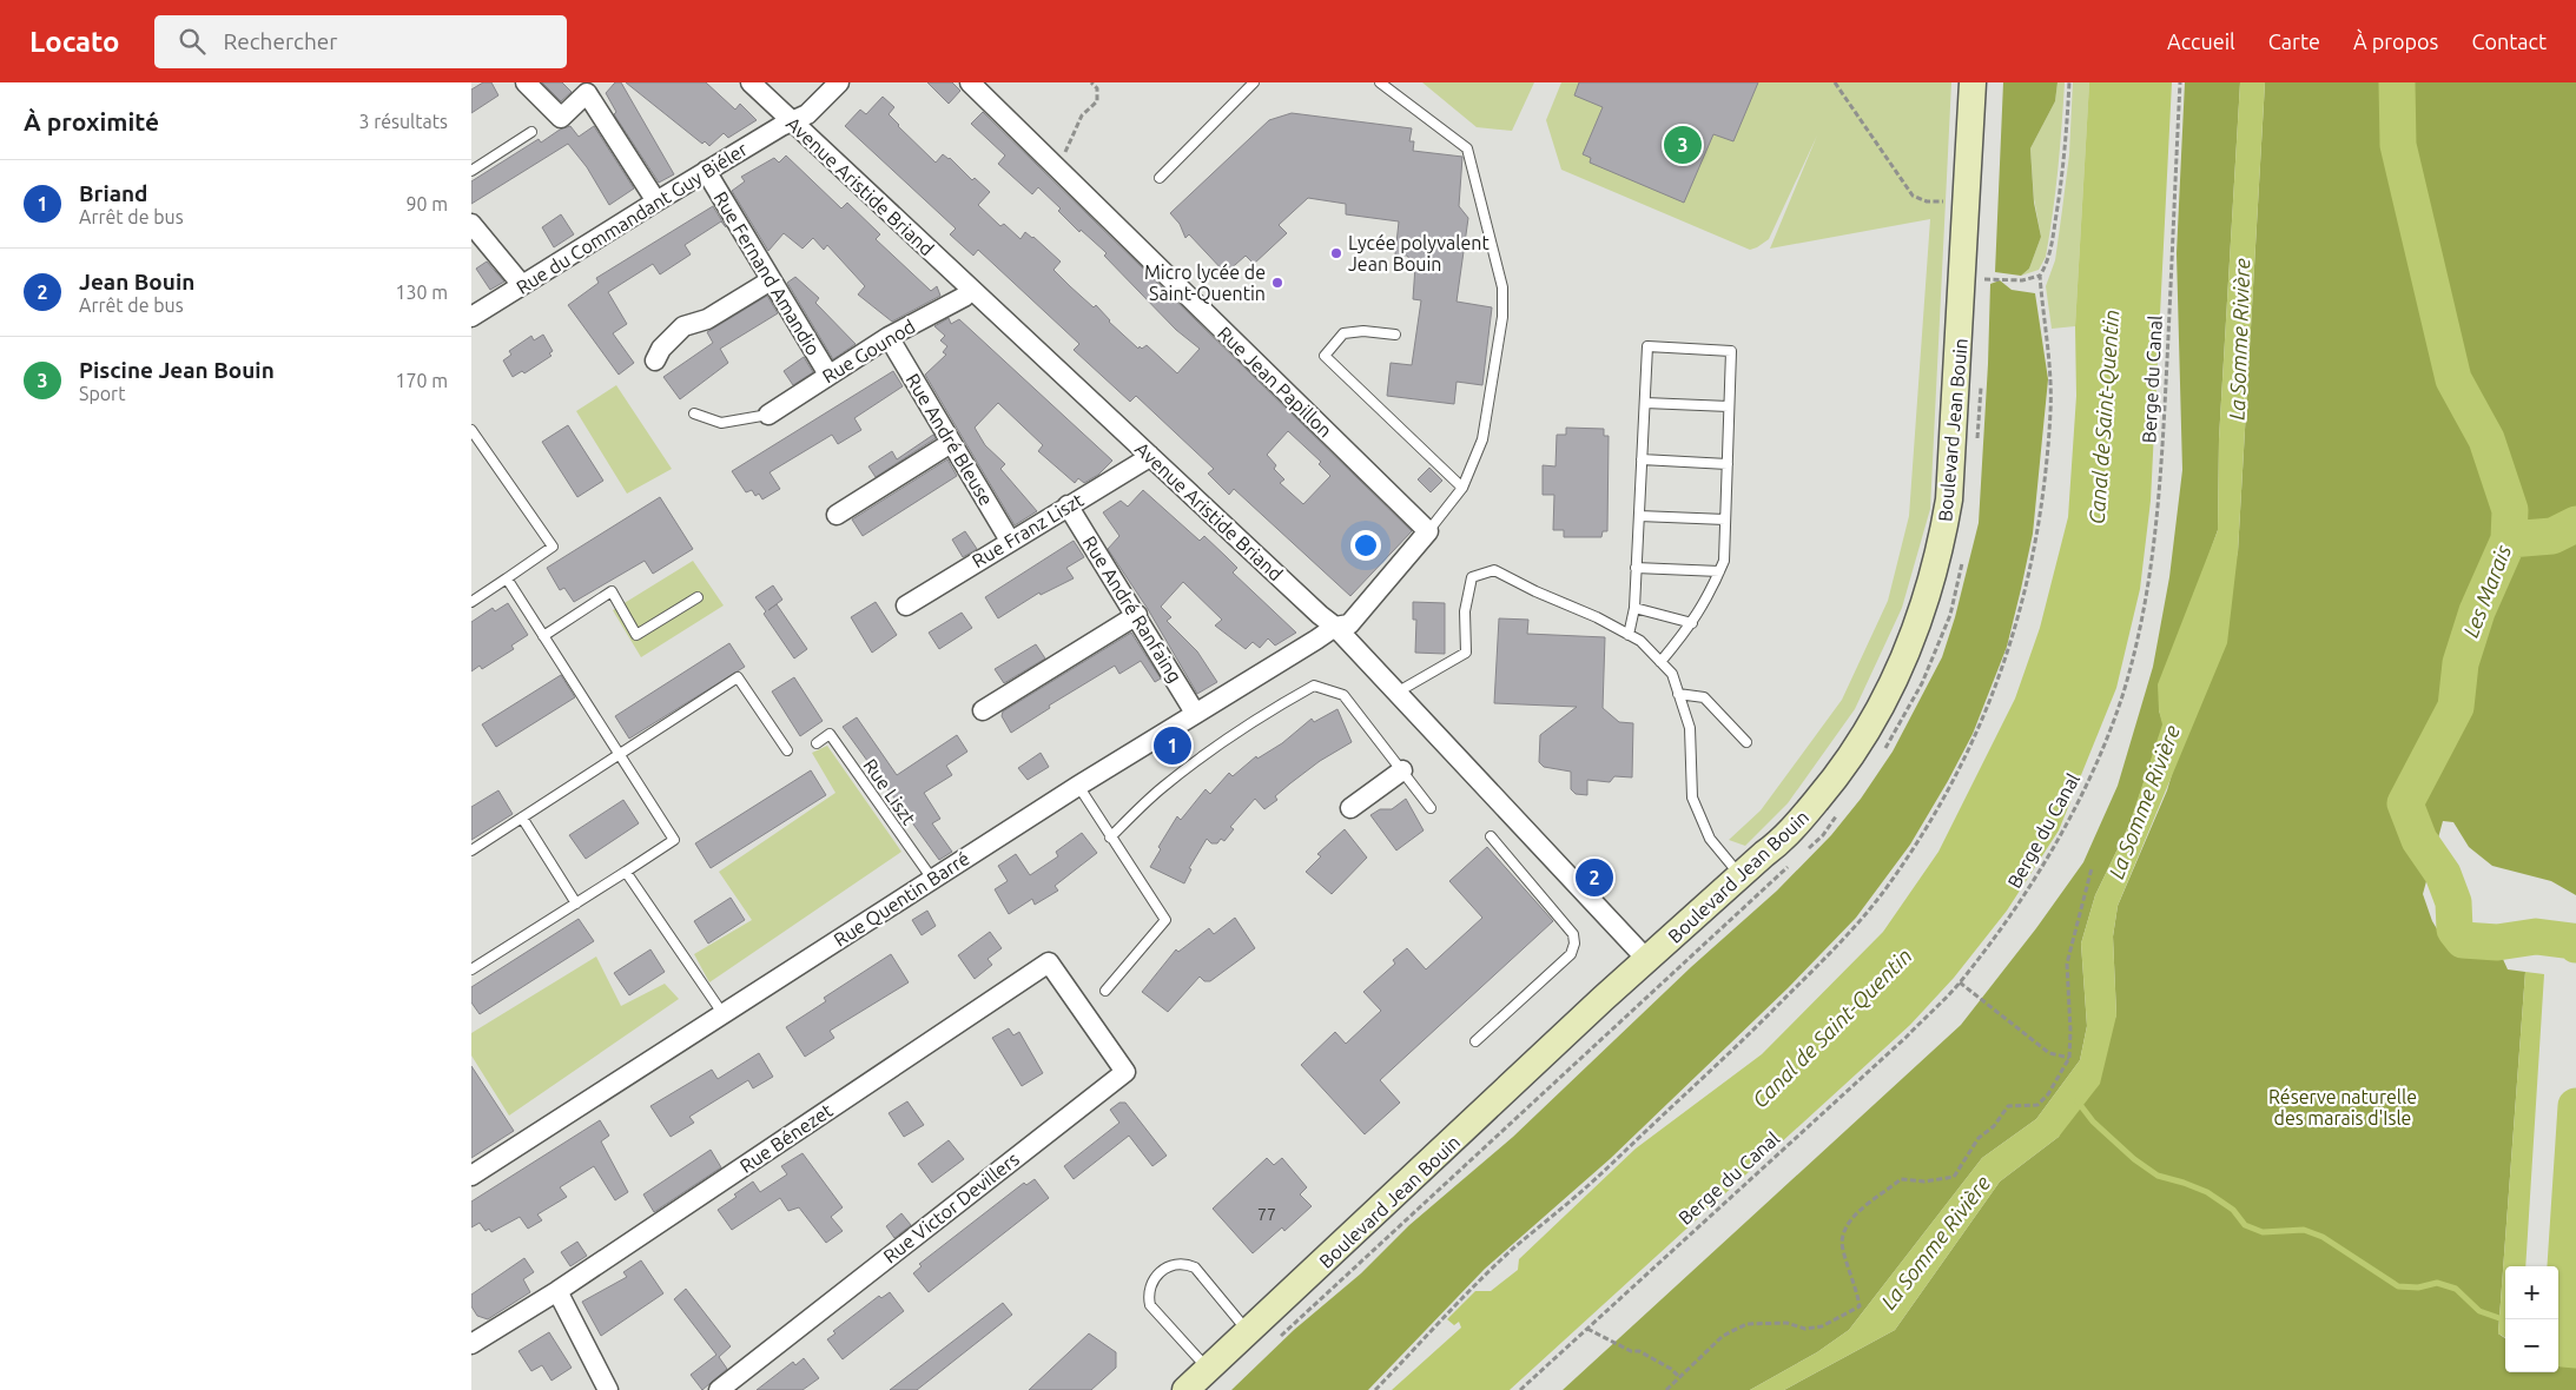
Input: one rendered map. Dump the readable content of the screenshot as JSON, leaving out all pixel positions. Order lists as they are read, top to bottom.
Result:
{
  "streets": {
    "street": [
      "Avenue Aristide Briand",
      "Rue du Commandant Guy Biéler",
      "Rue Fernand Amandio",
      "Rue Gounod",
      "Rue Jean Papillon",
      "Boulevard Jean Bouin",
      "Rue André Bleuse",
      "Rue Franz Liszt",
      "Rue André Ranfaing",
      "Rue Quentin Barré",
      "Rue Bénezet",
      "Rue Victor Devillers"
    ],
    "lane": ["Rue Liszt"],
    "path": ["Berge du Canal"]
  },
  "crossings": [
    ["Avenue Aristide Briand", "Rue du Commandant Guy Biéler"],
    ["Avenue Aristide Briand", "Rue Gounod"],
    ["Avenue Aristide Briand", "Boulevard Jean Bouin"],
    ["Avenue Aristide Briand", "Rue Franz Liszt"],
    ["Avenue Aristide Briand", "Rue Quentin Barré"],
    ["Rue du Commandant Guy Biéler", "Rue Fernand Amandio"],
    ["Rue Fernand Amandio", "Rue Gounod"],
    ["Rue Gounod", "Rue André Bleuse"],
    ["Rue Jean Papillon", "Rue Quentin Barré"],
    ["Rue André Bleuse", "Rue Franz Liszt"],
    ["Rue Franz Liszt", "Rue André Ranfaing"],
    ["Rue André Ranfaing", "Rue Quentin Barré"],
    ["Rue Liszt", "Rue Quentin Barré"],
    ["Rue Bénezet", "Rue Victor Devillers"]
  ],
  "water": ["La Somme Rivière", "Canal de Saint-Quentin", "Les Marais"],
  "parks": ["Réserve naturelle des marais d'Isle"],
  "places": ["Lycée polyvalent Jean Bouin", "Micro lycée de Saint-Quentin"],
  "house_numbers": ["77"],
  "page": {
    "header": "Locato",
    "search": "Rechercher",
    "nav": [
      "Accueil",
      "Carte",
      "À propos",
      "Contact"
    ],
    "heading": ["À proximité", "3 résultats"],
    "pins": ["3", "1", "2"],
    "list": [
      {
        "mark": "1",
        "name": "Briand",
        "note": "Arrêt de bus",
        "value": "90 m"
      },
      {
        "mark": "2",
        "name": "Jean Bouin",
        "note": "Arrêt de bus",
        "value": "130 m"
      },
      {
        "mark": "3",
        "name": "Piscine Jean Bouin",
        "note": "Sport",
        "value": "170 m"
      }
    ],
    "map_buttons": ["+", "−"]
  }
}
